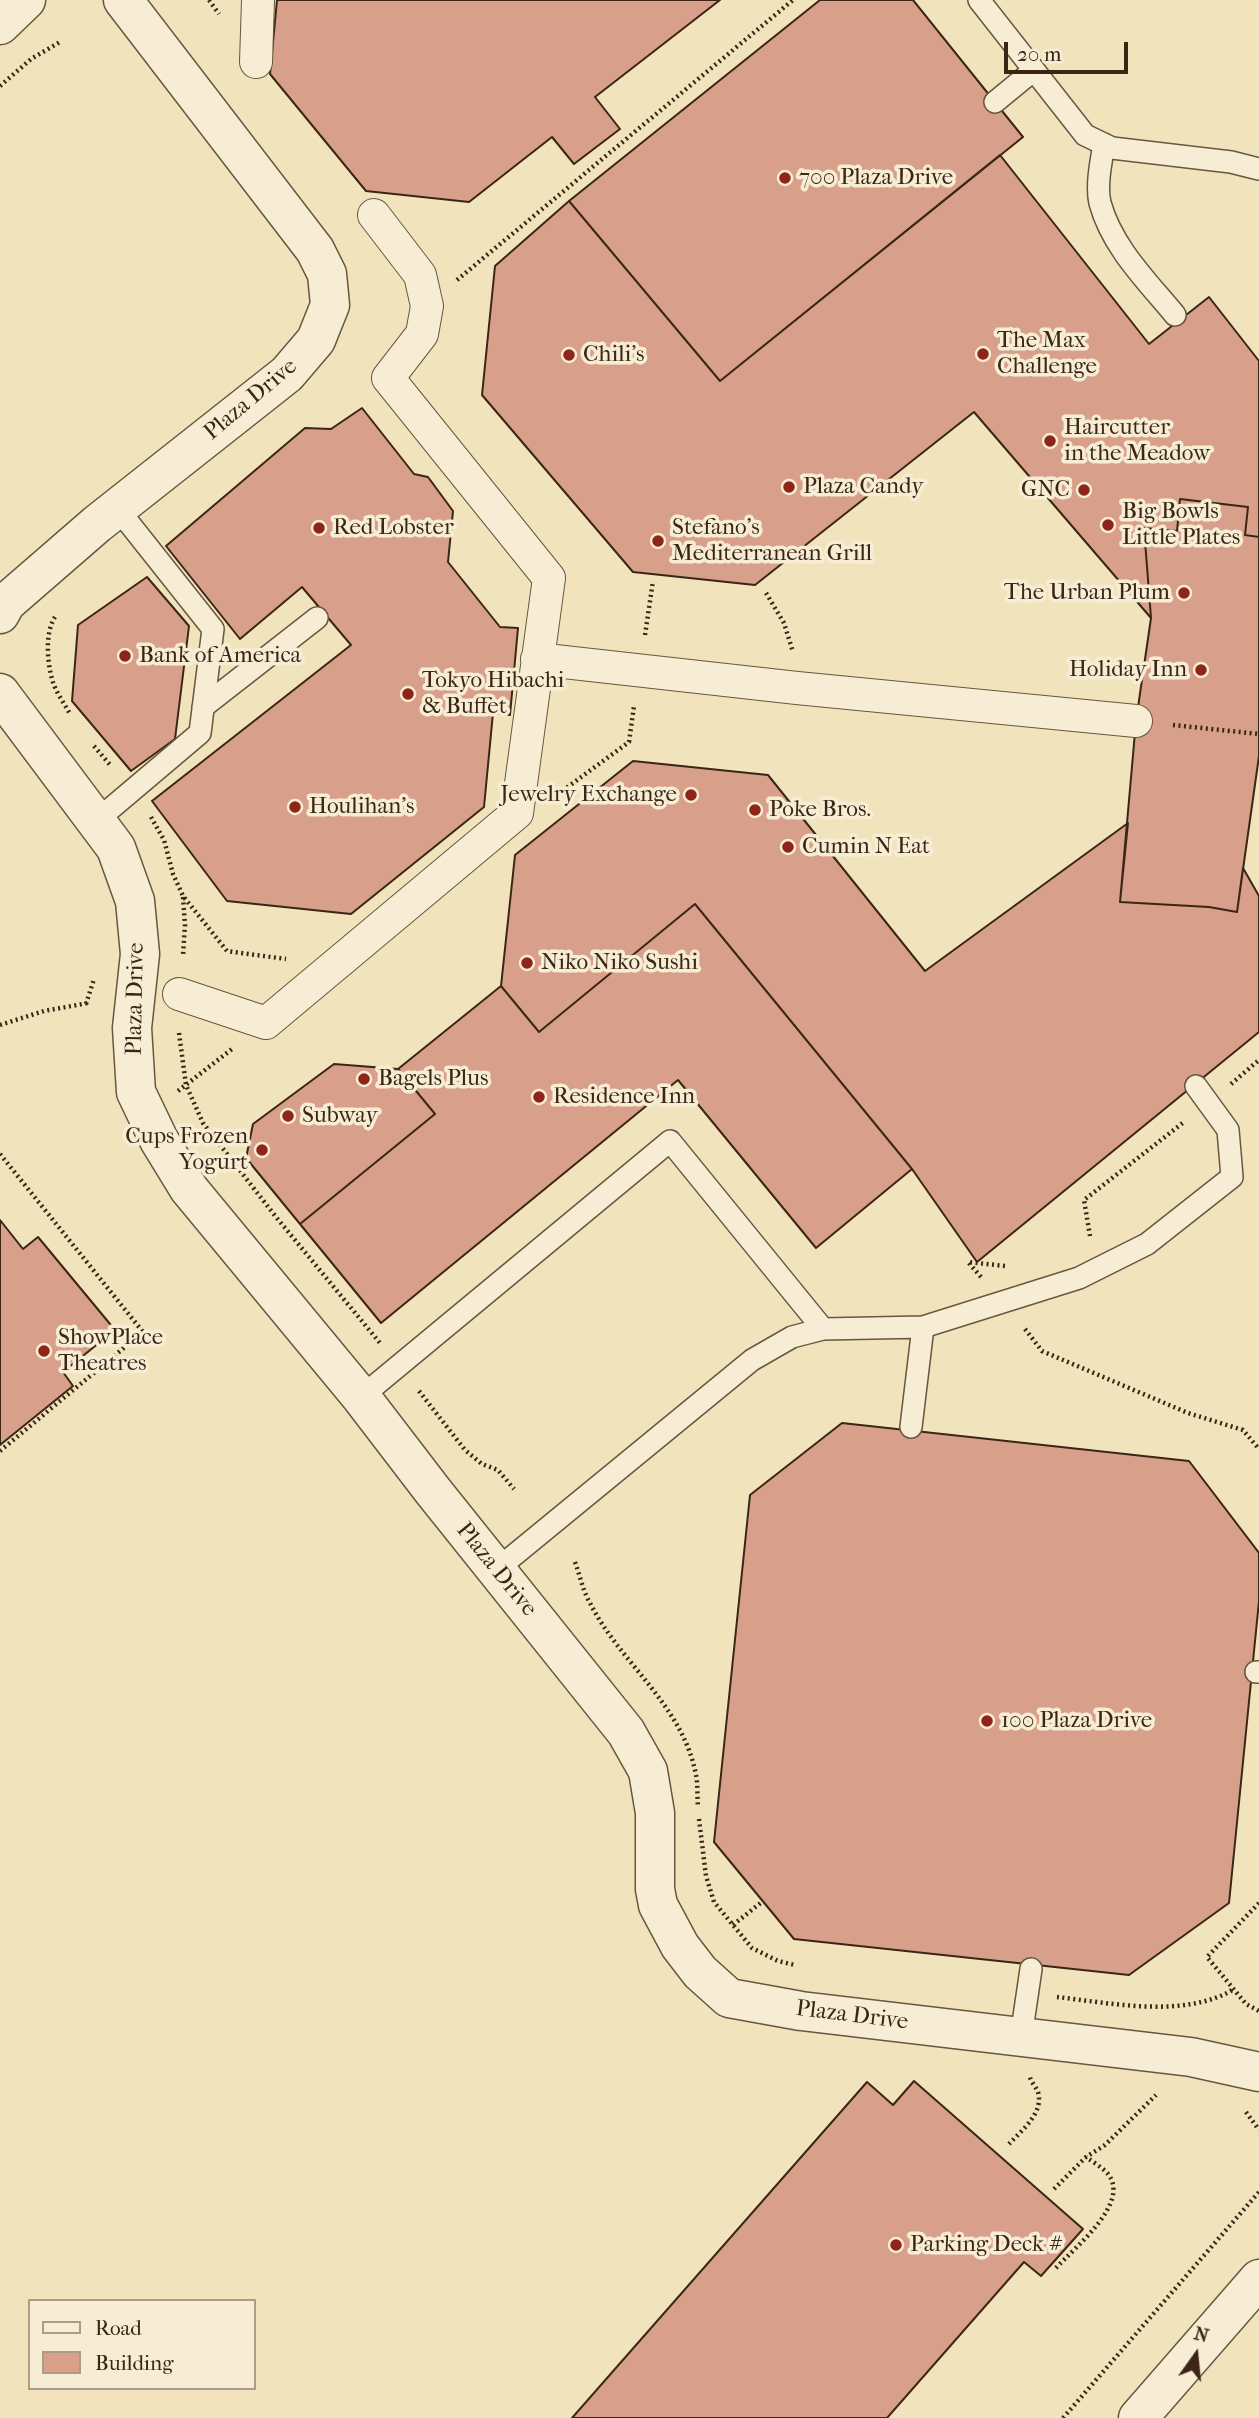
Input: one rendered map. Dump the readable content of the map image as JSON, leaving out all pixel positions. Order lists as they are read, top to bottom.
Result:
{
  "streets": {
    "street": ["Plaza Drive"]
  },
  "places": [
    "700 Plaza Drive",
    "The Max Challenge",
    "Chili's",
    "Haircutter in the Meadow",
    "Plaza Candy",
    "GNC",
    "Big Bowls Little Plates",
    "Red Lobster",
    "Stefano's Mediterranean Grill",
    "The Urban Plum",
    "Bank of America",
    "Holiday Inn",
    "Tokyo Hibachi & Buffet",
    "Jewelry Exchange",
    "Houlihan's",
    "Poke Bros.",
    "Cumin N Eat",
    "Niko Niko Sushi",
    "Bagels Plus",
    "Residence Inn",
    "Subway",
    "Cups Frozen Yogurt",
    "ShowPlace Theatres",
    "100 Plaza Drive",
    "Parking Deck #"
  ],
  "legend": ["Road", "Building"],
  "scale_bar": "20 m",
  "north": "top"
}
